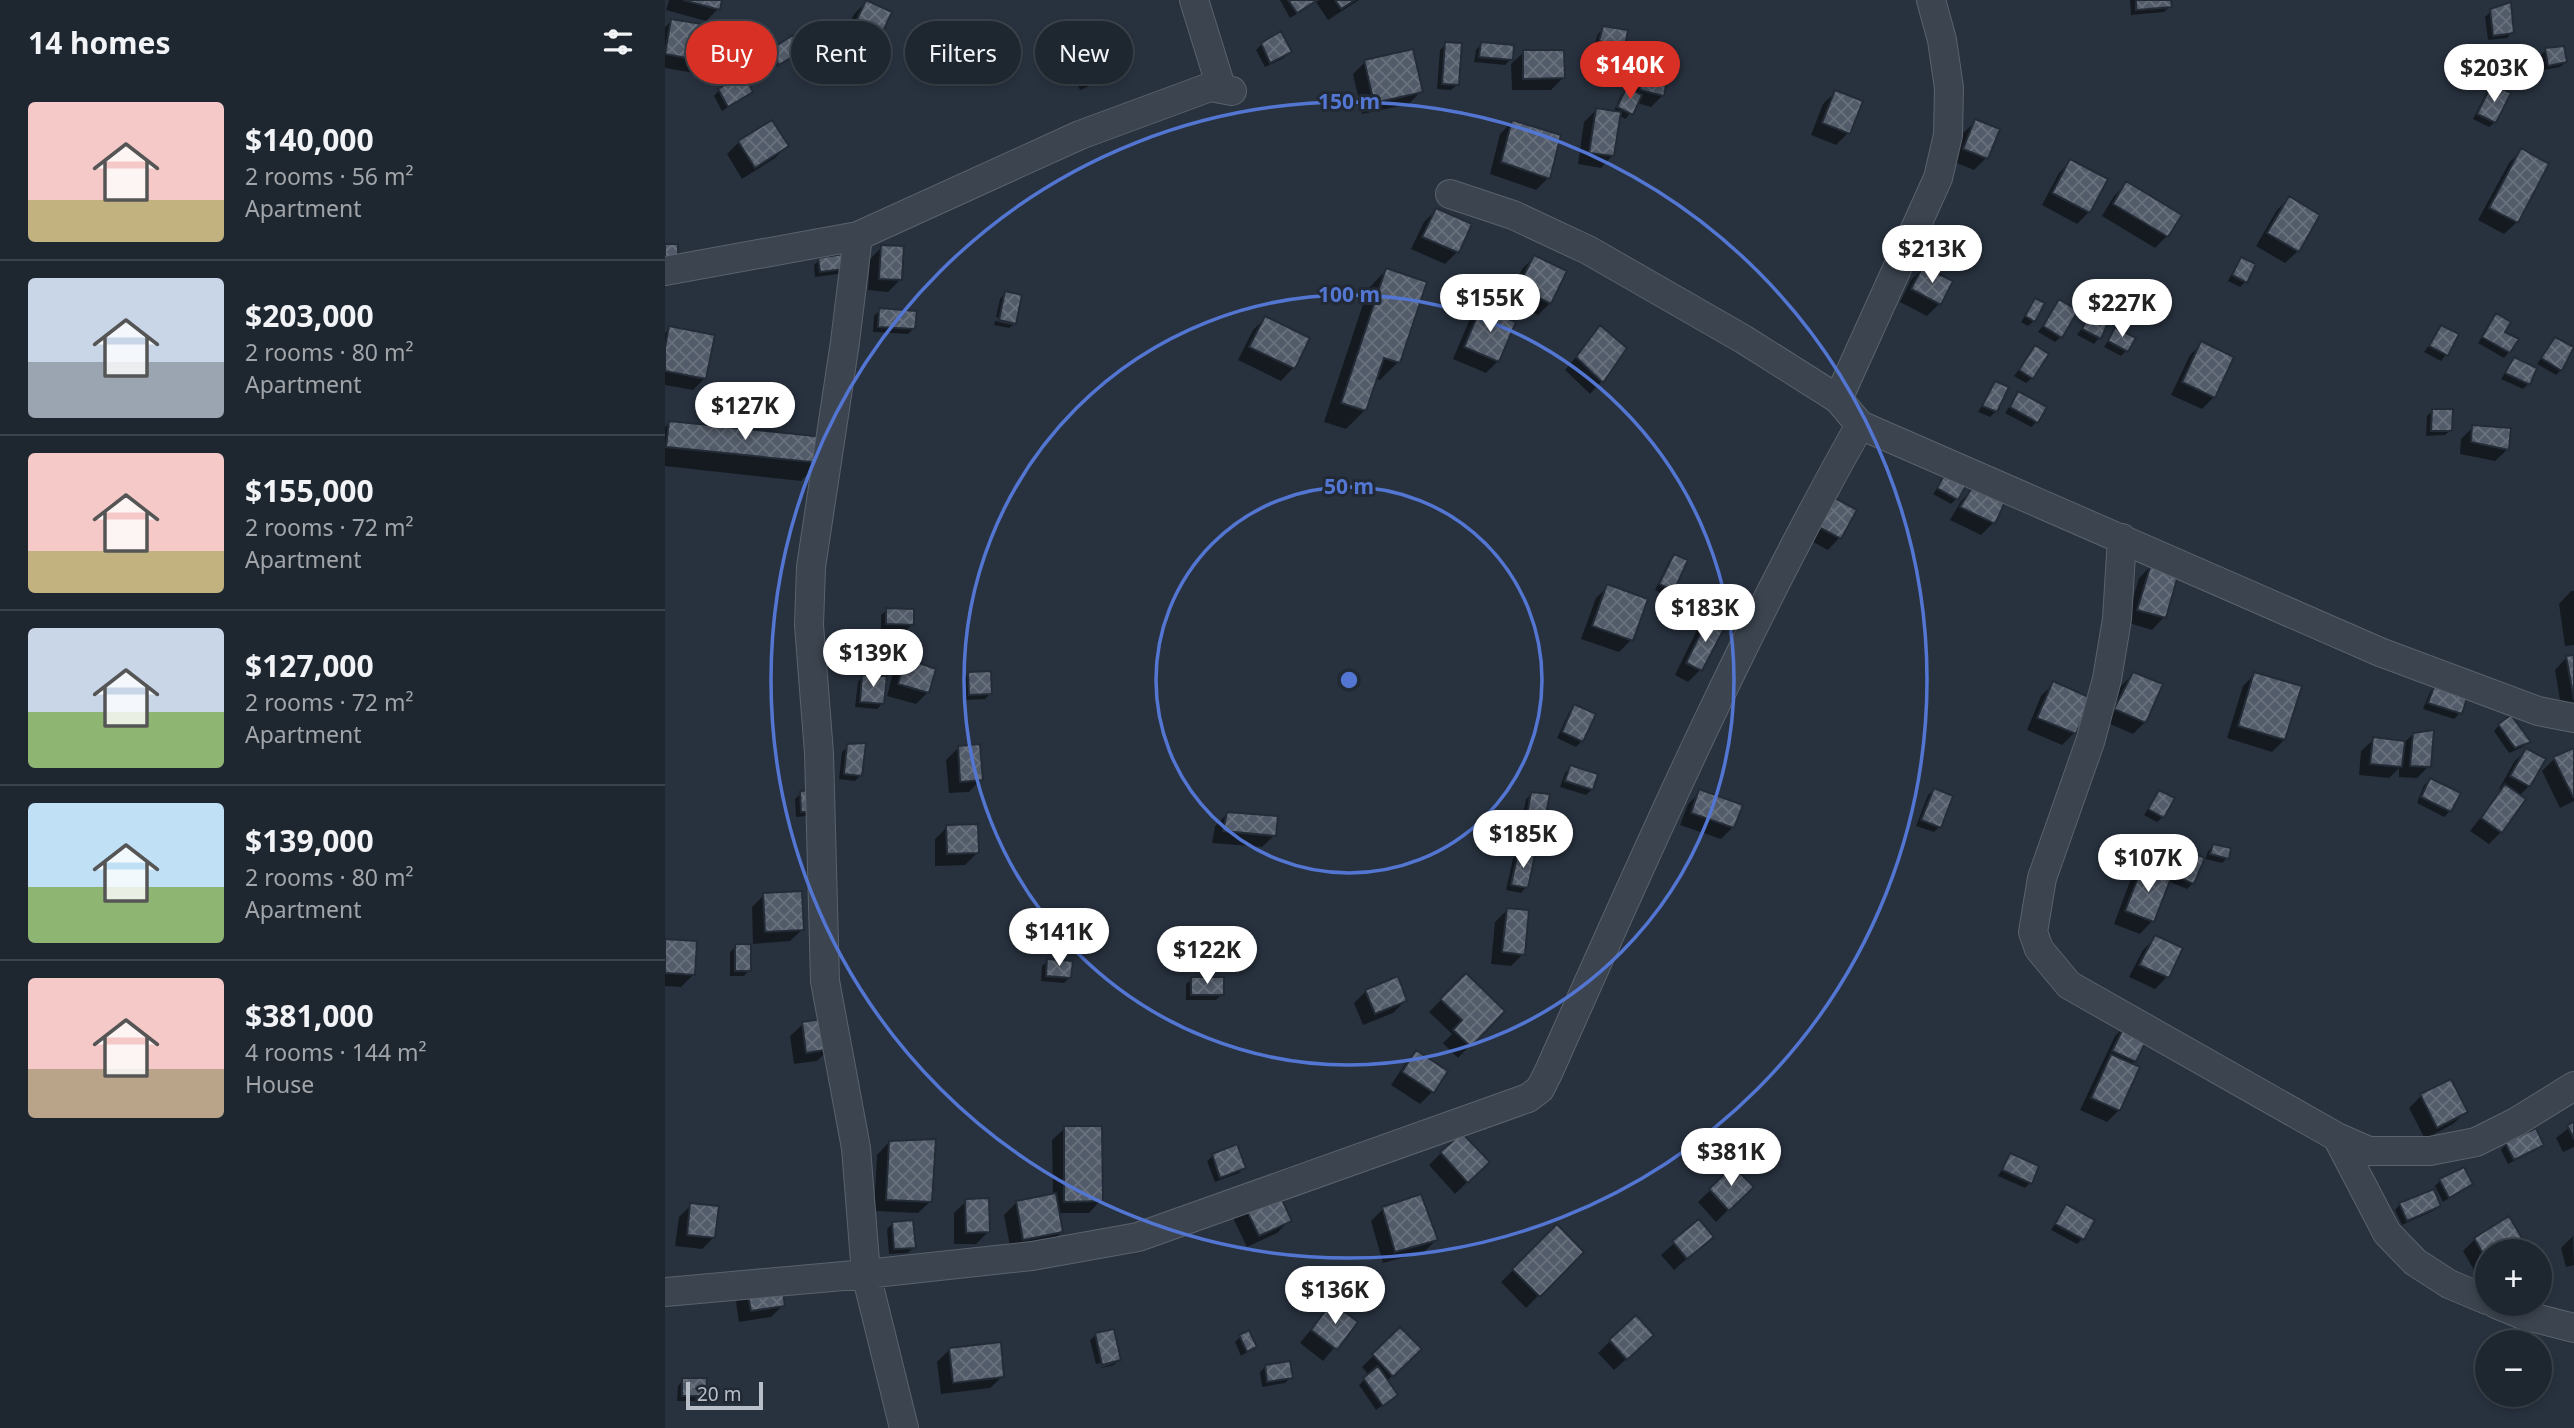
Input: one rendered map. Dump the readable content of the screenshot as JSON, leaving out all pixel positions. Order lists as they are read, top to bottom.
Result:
{
  "scale_bar": "20 m",
  "page": {
    "heading": "14 homes",
    "chip": [
      "Buy",
      "Rent",
      "Filters",
      "New"
    ],
    "price": [
      "$140K",
      "$203K",
      "$213K",
      "$155K",
      "$227K",
      "$127K",
      "$183K",
      "$139K",
      "$185K",
      "$107K",
      "$141K",
      "$122K",
      "$381K",
      "$136K"
    ],
    "list": [
      {
        "name": "$140,000",
        "note": "2 rooms · 56 m² · Apartment"
      },
      {
        "name": "$203,000",
        "note": "2 rooms · 80 m² · Apartment"
      },
      {
        "name": "$155,000",
        "note": "2 rooms · 72 m² · Apartment"
      },
      {
        "name": "$127,000",
        "note": "2 rooms · 72 m² · Apartment"
      },
      {
        "name": "$139,000",
        "note": "2 rooms · 80 m² · Apartment"
      },
      {
        "name": "$381,000",
        "note": "4 rooms · 144 m² · House"
      }
    ],
    "map_buttons": ["+", "−"],
    "scale": "20 m"
  },
  "rings": ["150 m", "100 m", "50 m"]
}
